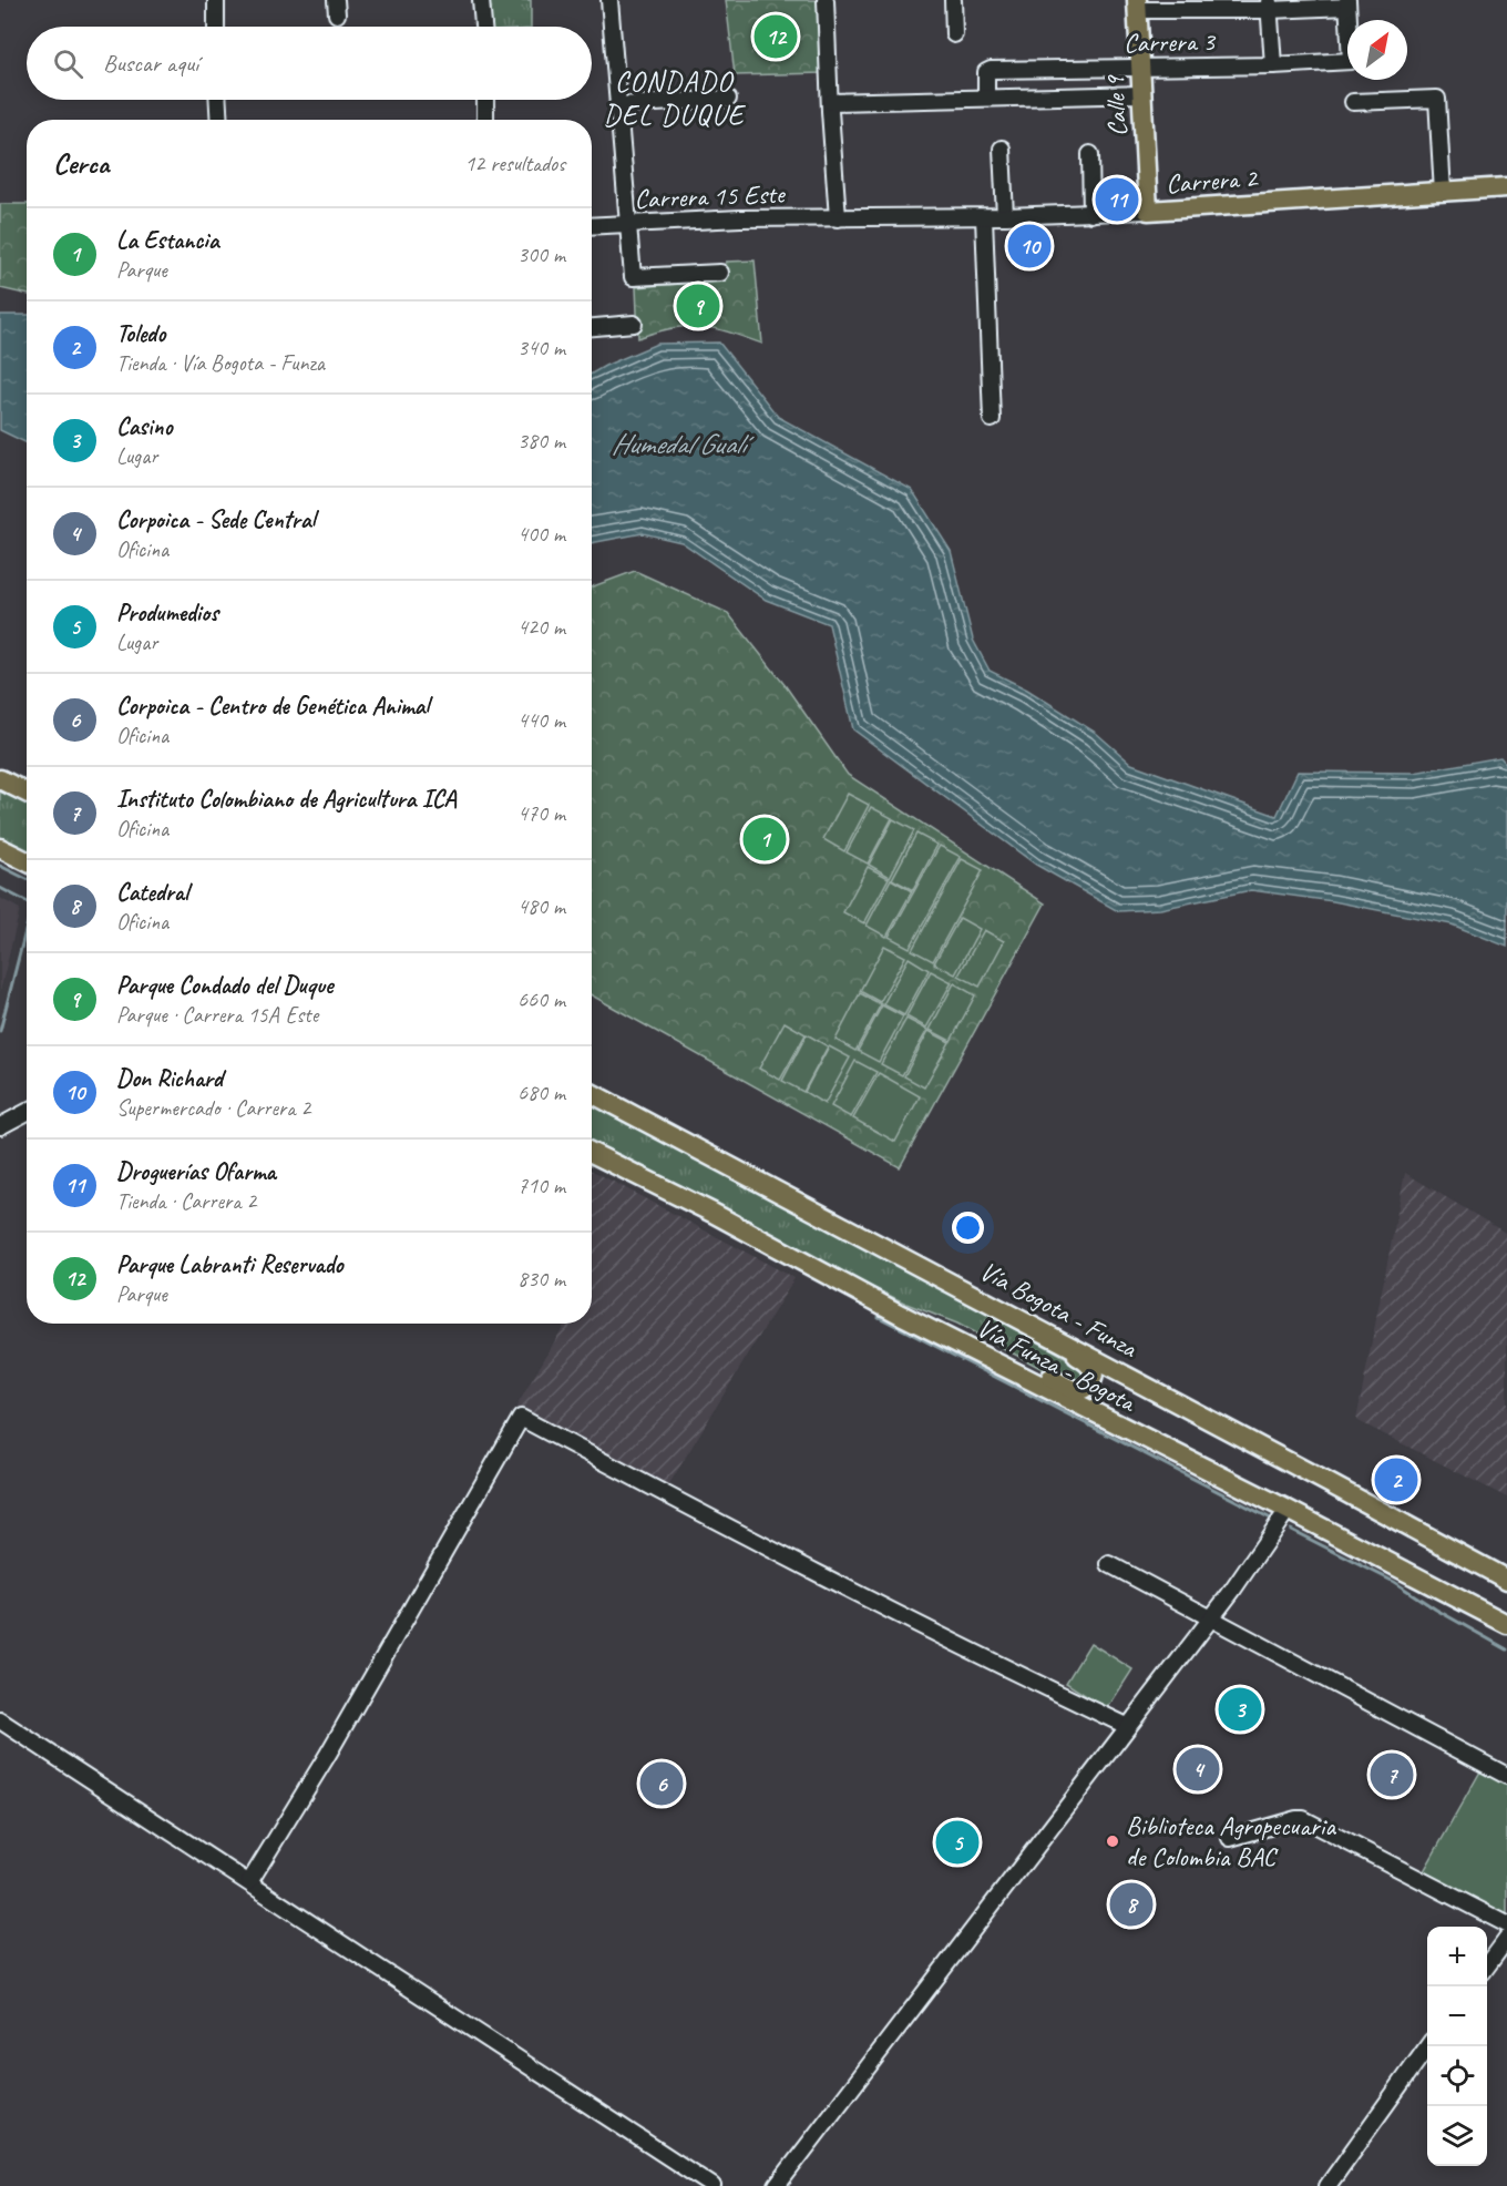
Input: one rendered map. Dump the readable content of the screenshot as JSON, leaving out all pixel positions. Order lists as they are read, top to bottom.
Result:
{
  "streets": {
    "main road": [
      "Calle 9",
      "Carrera 2",
      "Vía Bogota - Funza",
      "Vía Funza - Bogota"
    ],
    "street": ["Carrera 3", "Carrera 15 Este"]
  },
  "crossings": [
    ["Carrera 3", "Calle 9"],
    ["Calle 9", "Carrera 2"],
    ["Carrera 2", "Carrera 15 Este"]
  ],
  "districts": ["CONDADO DEL DUQUE"],
  "water": ["Humedal Gualí"],
  "places": ["Biblioteca Agropecuaria de Colombia BAC"],
  "north": "top right",
  "page": {
    "pins": [
      "12",
      "11",
      "10",
      "9",
      "1",
      "2",
      "3",
      "4",
      "7",
      "6",
      "5",
      "8"
    ],
    "search": "Buscar aquí",
    "heading": ["Cerca", "12 resultados"],
    "list": [
      {
        "mark": "1",
        "name": "La Estancia",
        "note": "Parque",
        "value": "300 m"
      },
      {
        "mark": "2",
        "name": "Toledo",
        "note": "Tienda · Vía Bogota - Funza",
        "value": "340 m"
      },
      {
        "mark": "3",
        "name": "Casino",
        "note": "Lugar",
        "value": "380 m"
      },
      {
        "mark": "4",
        "name": "Corpoica - Sede Central",
        "note": "Oficina",
        "value": "400 m"
      },
      {
        "mark": "5",
        "name": "Produmedios",
        "note": "Lugar",
        "value": "420 m"
      },
      {
        "mark": "6",
        "name": "Corpoica - Centro de Genética Animal",
        "note": "Oficina",
        "value": "440 m"
      },
      {
        "mark": "7",
        "name": "Instituto Colombiano de Agricultura ICA",
        "note": "Oficina",
        "value": "470 m"
      },
      {
        "mark": "8",
        "name": "Catedral",
        "note": "Oficina",
        "value": "480 m"
      },
      {
        "mark": "9",
        "name": "Parque Condado del Duque",
        "note": "Parque · Carrera 15A Este",
        "value": "660 m"
      },
      {
        "mark": "10",
        "name": "Don Richard",
        "note": "Supermercado · Carrera 2",
        "value": "680 m"
      },
      {
        "mark": "11",
        "name": "Droguerías Ofarma",
        "note": "Tienda · Carrera 2",
        "value": "710 m"
      },
      {
        "mark": "12",
        "name": "Parque Labranti Reservado",
        "note": "Parque",
        "value": "830 m"
      }
    ],
    "map_buttons": ["+", "−"]
  }
}
